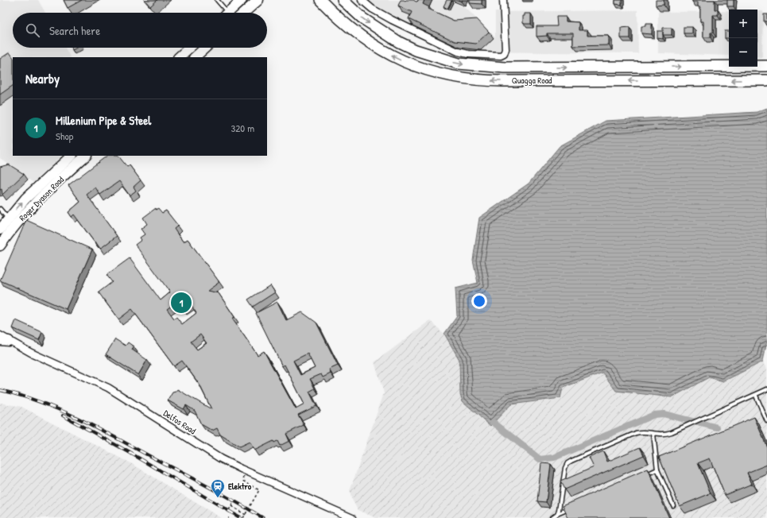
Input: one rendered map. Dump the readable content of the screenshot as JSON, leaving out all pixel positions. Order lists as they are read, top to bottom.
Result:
{
  "streets": {
    "main road": ["Quagga Road", "Roger Dyason Road"],
    "street": ["Delfos Road"]
  },
  "places": {
    "station": ["Elektro"]
  },
  "page": {
    "map_buttons": ["+", "−"],
    "search": "Search here",
    "heading": "Nearby",
    "list": [
      {
        "mark": "1",
        "name": "Millenium Pipe & Steel",
        "note": "Shop",
        "value": "320 m"
      }
    ],
    "pins": "1"
  }
}
